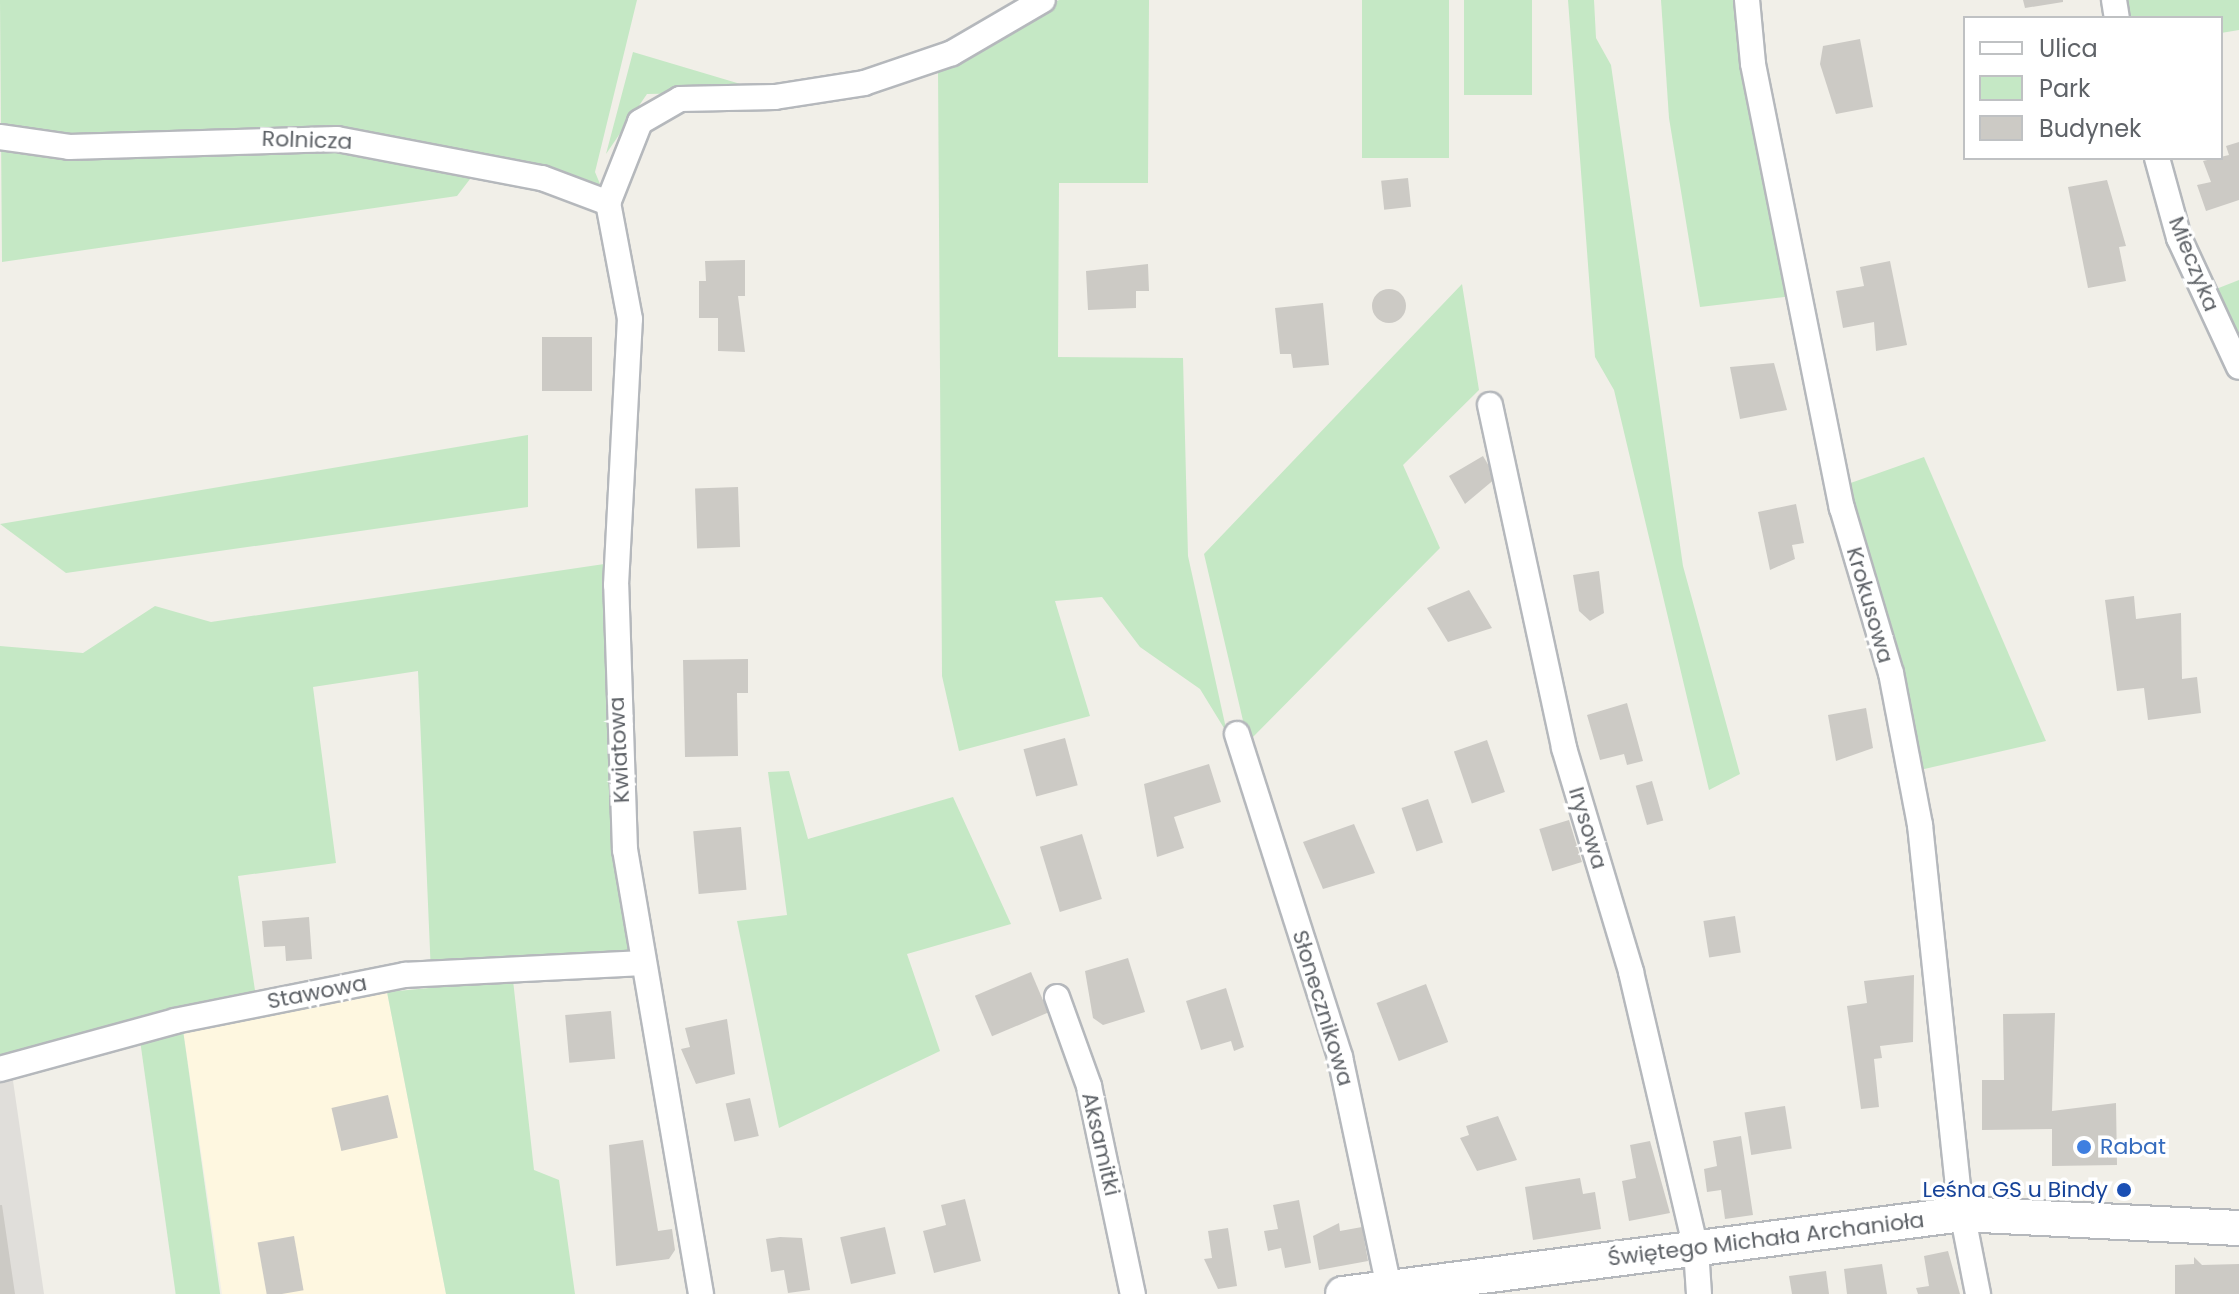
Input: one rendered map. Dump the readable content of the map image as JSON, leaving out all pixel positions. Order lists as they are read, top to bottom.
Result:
{
  "streets": {
    "street": [
      "Rolnicza",
      "Mieczyka",
      "Krokusowa",
      "Kwiatowa",
      "Irysowa",
      "Stawowa",
      "Słonecznikowa",
      "Aksamitki",
      "Świętego Michała Archanioła"
    ]
  },
  "crossings": [
    ["Rolnicza", "Kwiatowa"],
    ["Krokusowa", "Świętego Michała Archanioła"],
    ["Kwiatowa", "Stawowa"],
    ["Irysowa", "Świętego Michała Archanioła"],
    ["Słonecznikowa", "Świętego Michała Archanioła"]
  ],
  "places": ["Rabat", "Leśna GS u Bindy"],
  "legend": ["Ulica", "Park", "Budynek"]
}
